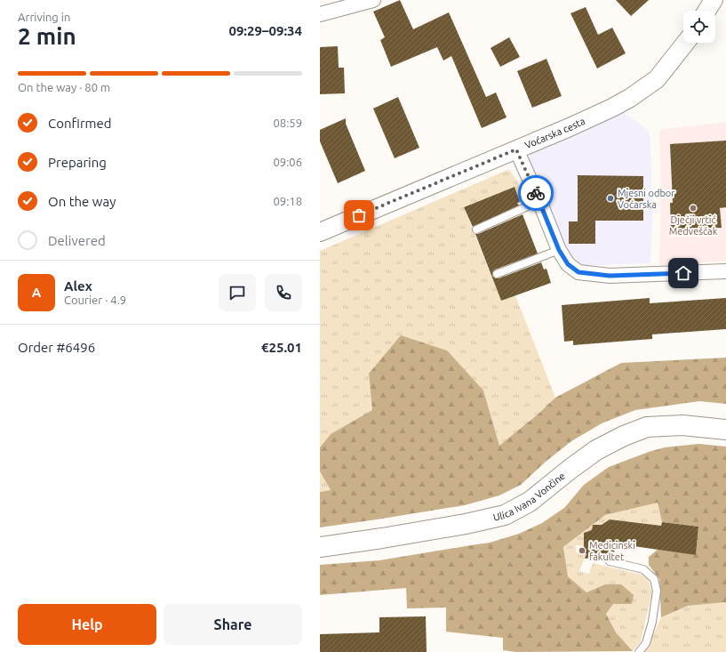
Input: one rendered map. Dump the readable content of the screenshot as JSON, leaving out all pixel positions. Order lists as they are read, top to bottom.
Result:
{
  "streets": {
    "main road": ["Ulica Ivana Vončine"],
    "street": ["Voćarska cesta"]
  },
  "places": ["Mjesni odbor Voćarska", "Dječji vrtić Medveščak", "Medicinski fakultet"],
  "page": {
    "heading": ["2 min", "Arriving in", "09:29–09:34"],
    "panel": [
      "Alex",
      "Courier · 4.9",
      "Order #6496",
      "€25.01"
    ],
    "bar": "On the way · 80 m",
    "list": [
      ["Confirmed", "08:59"],
      ["Preparing", "09:06"],
      ["On the way", "09:18"],
      "Delivered"
    ],
    "round": "A",
    "buttons": ["Help", "Share"]
  }
}
